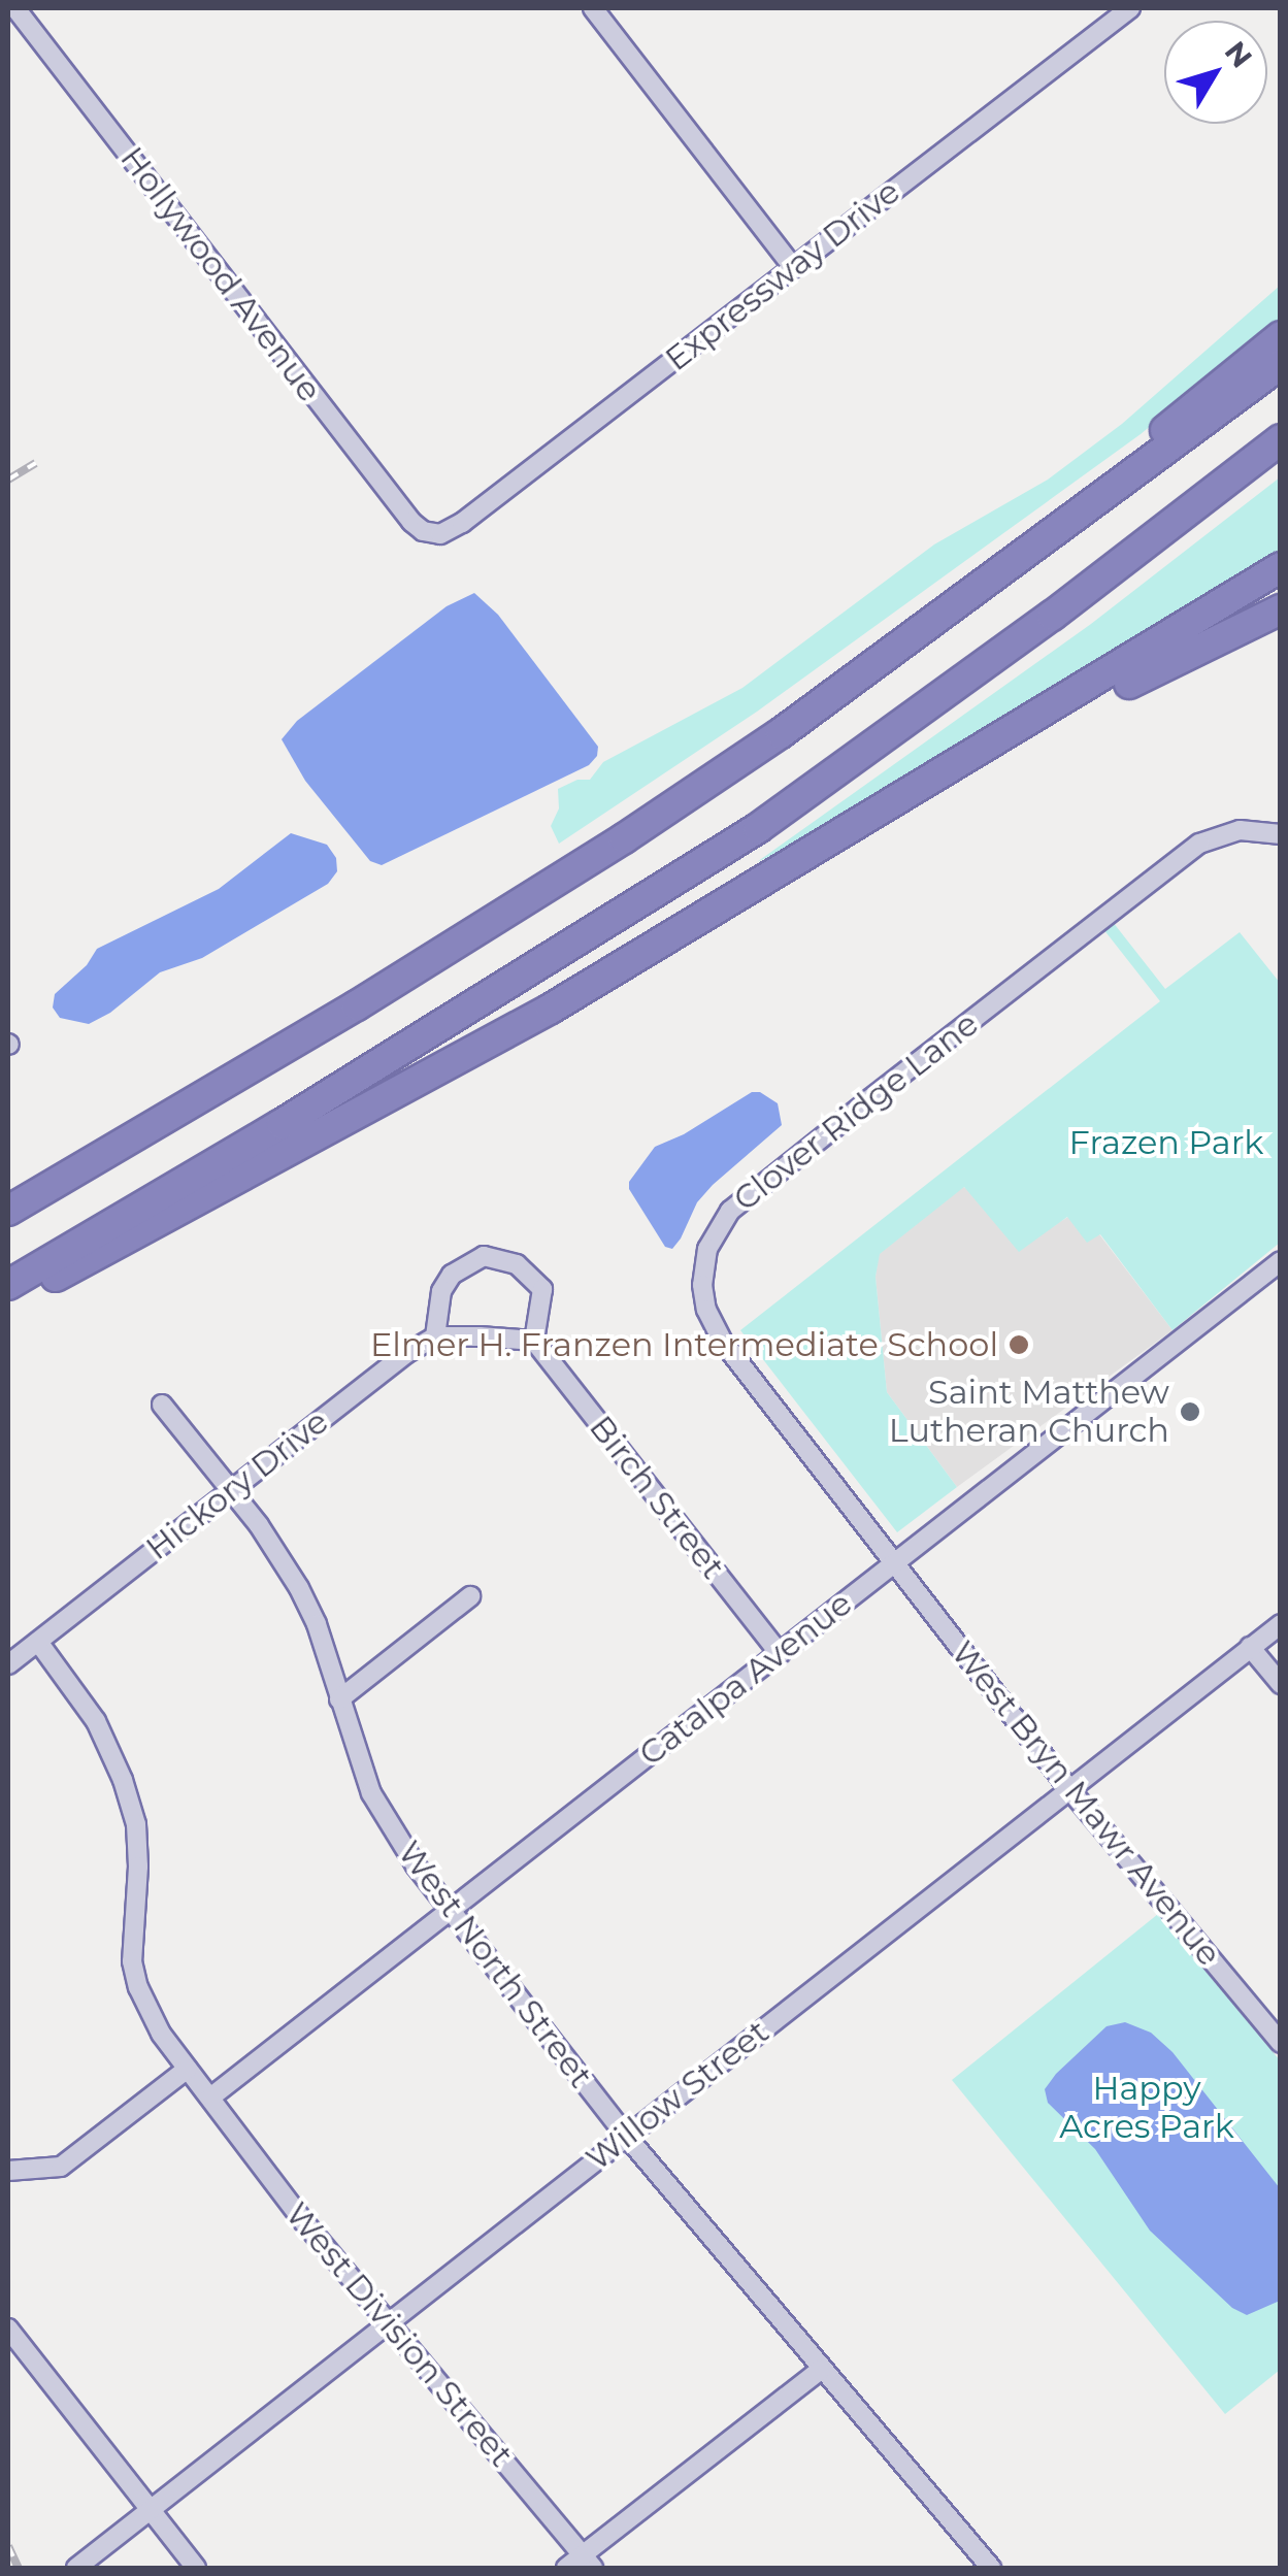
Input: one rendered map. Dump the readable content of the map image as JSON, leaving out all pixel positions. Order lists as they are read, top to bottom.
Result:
{
  "streets": {
    "street": [
      "Hollywood Avenue",
      "Expressway Drive",
      "Clover Ridge Lane",
      "Hickory Drive",
      "Birch Street",
      "Catalpa Avenue",
      "West Bryn Mawr Avenue",
      "West North Street",
      "Willow Street",
      "West Division Street"
    ]
  },
  "crossings": [
    ["Hollywood Avenue", "Expressway Drive"],
    ["Clover Ridge Lane", "Catalpa Avenue"],
    ["Clover Ridge Lane", "West Bryn Mawr Avenue"],
    ["Hickory Drive", "West North Street"],
    ["Birch Street", "Catalpa Avenue"],
    ["Catalpa Avenue", "West Bryn Mawr Avenue"],
    ["Catalpa Avenue", "West North Street"],
    ["Catalpa Avenue", "West Division Street"],
    ["West Bryn Mawr Avenue", "Willow Street"],
    ["West North Street", "Willow Street"],
    ["Willow Street", "West Division Street"]
  ],
  "parks": ["Frazen Park", "Happy Acres Park"],
  "places": ["Elmer H. Franzen Intermediate School", "Saint Matthew Lutheran Church"],
  "north": "top right"
}
